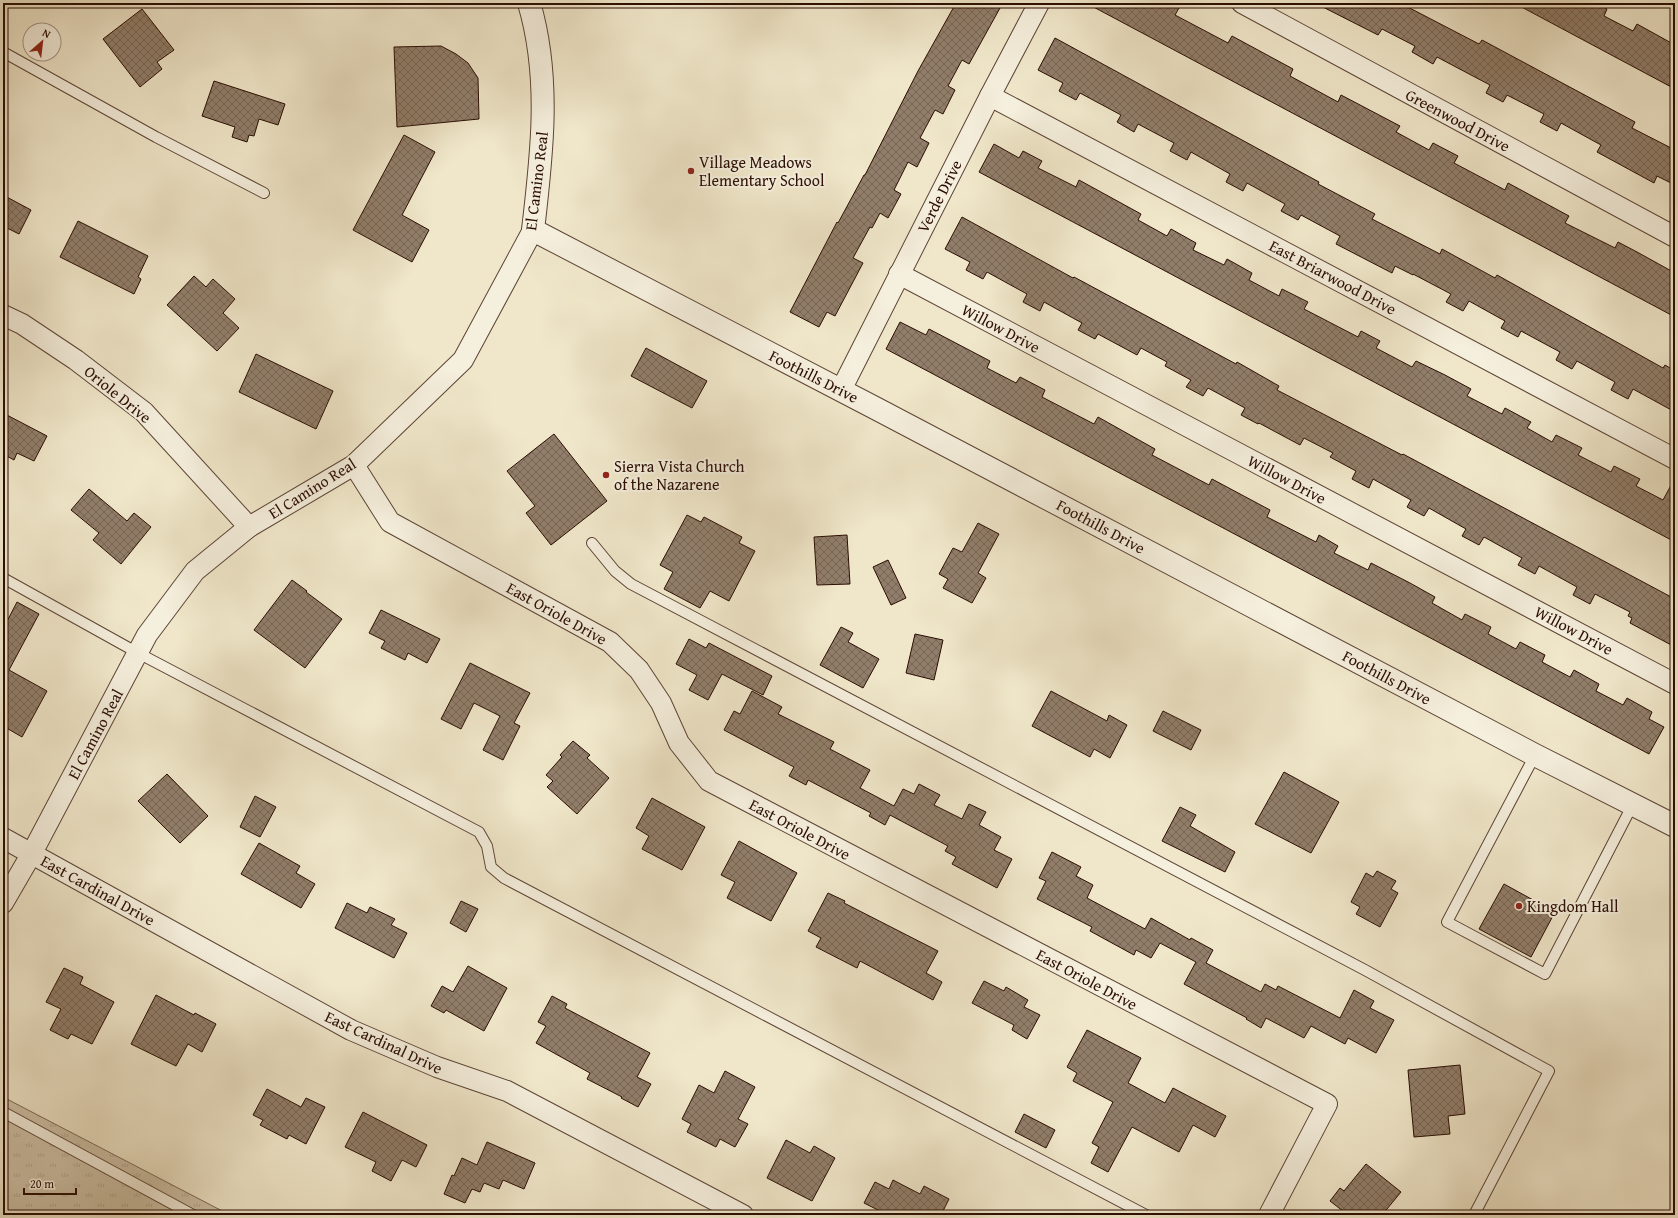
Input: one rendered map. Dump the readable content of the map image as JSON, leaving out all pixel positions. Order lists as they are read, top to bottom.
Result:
{
  "streets": {
    "street": [
      "Greenwood Drive",
      "El Camino Real",
      "Verde Drive",
      "East Briarwood Drive",
      "Willow Drive",
      "Foothills Drive",
      "Oriole Drive",
      "East Oriole Drive",
      "East Cardinal Drive"
    ]
  },
  "crossings": [
    ["El Camino Real", "Foothills Drive"],
    ["El Camino Real", "Oriole Drive"],
    ["El Camino Real", "East Oriole Drive"],
    ["El Camino Real", "East Cardinal Drive"],
    ["Verde Drive", "East Briarwood Drive"],
    ["Verde Drive", "Willow Drive"],
    ["Verde Drive", "Foothills Drive"]
  ],
  "places": ["Village Meadows Elementary School", "Sierra Vista Church of the Nazarene", "Kingdom Hall"],
  "scale_bar": "20 m",
  "north": "top right"
}
